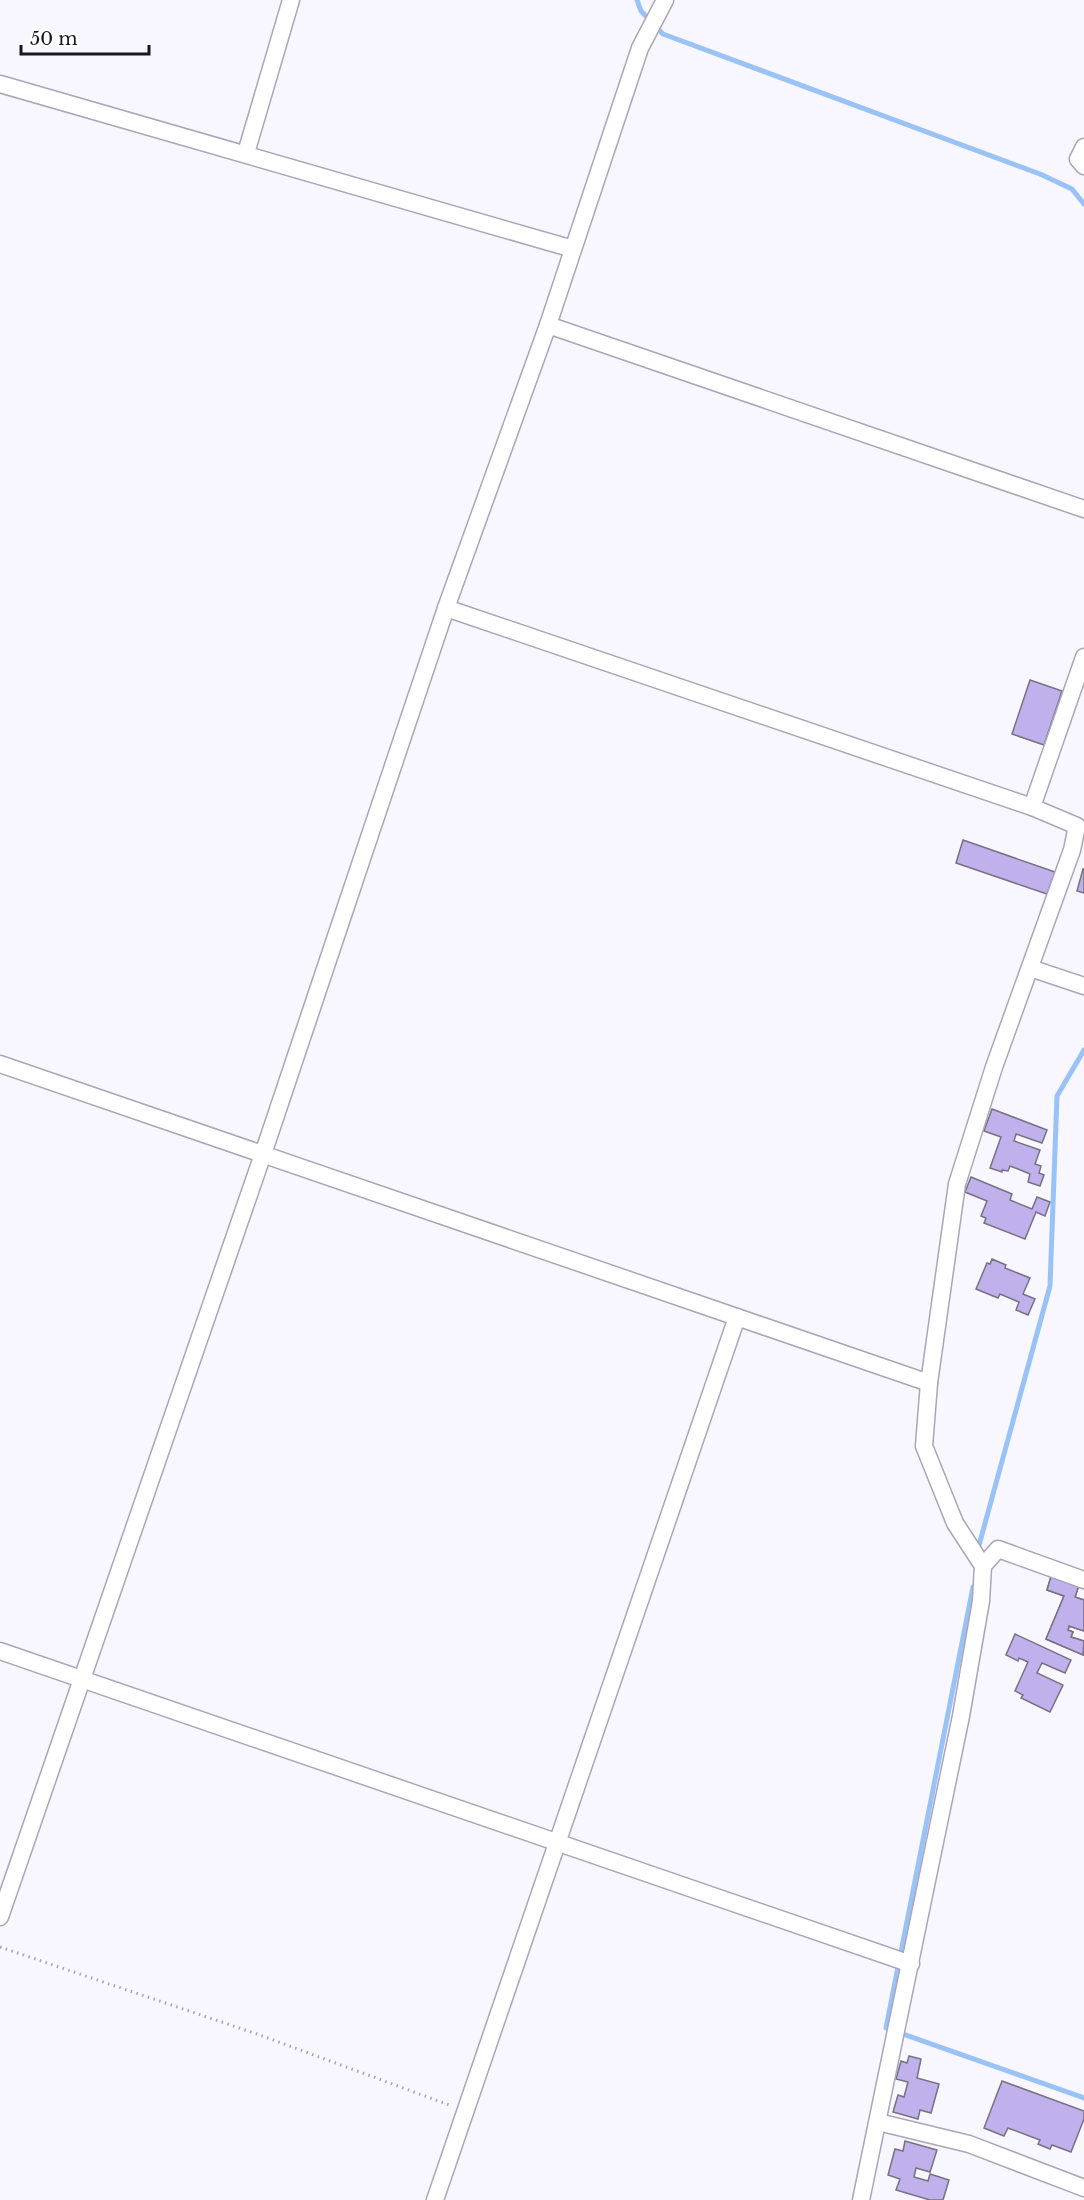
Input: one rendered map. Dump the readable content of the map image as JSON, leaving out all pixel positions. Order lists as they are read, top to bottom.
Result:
{
  "scale_bar": "50 m"
}
